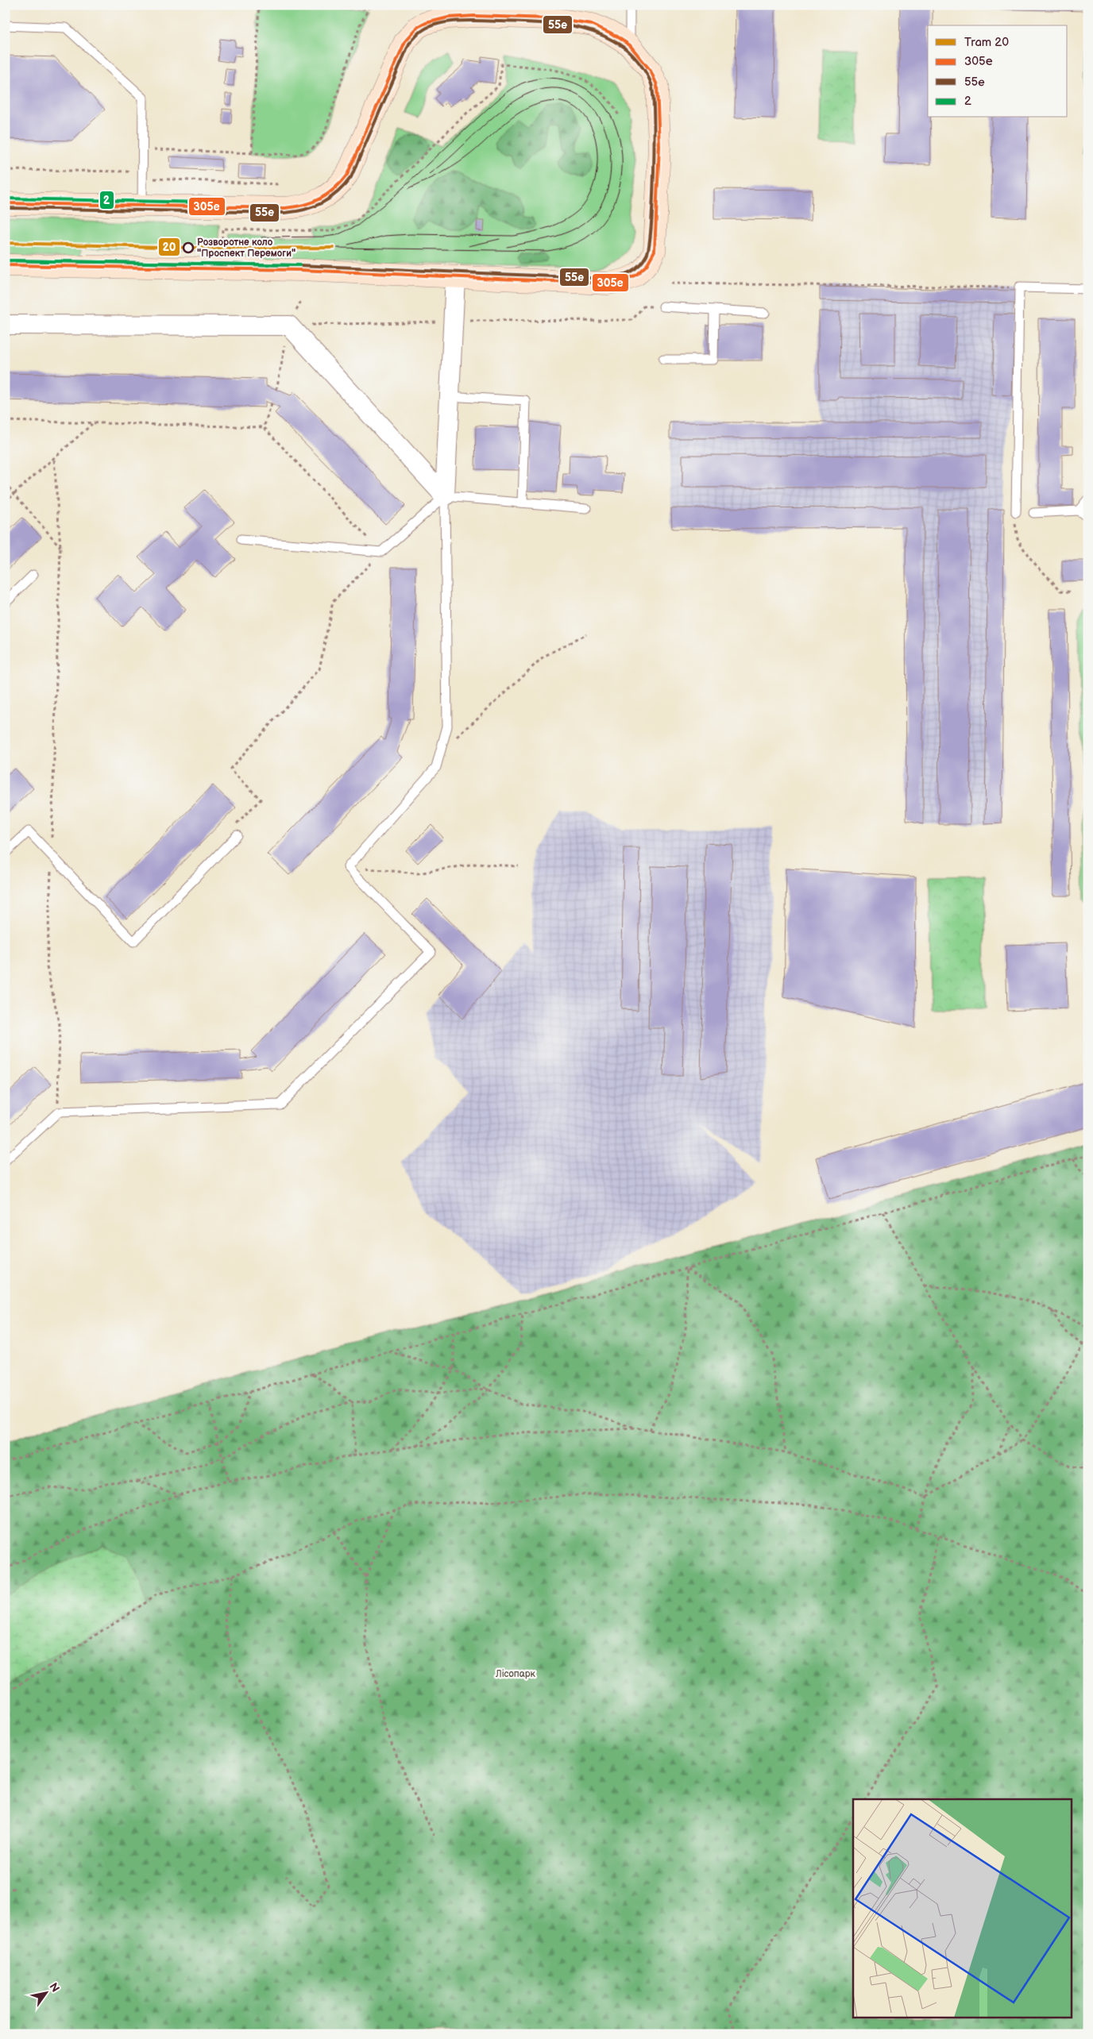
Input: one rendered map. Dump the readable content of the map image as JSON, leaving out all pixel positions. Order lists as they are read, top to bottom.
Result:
{
  "parks": ["Лісопарк"],
  "places": ["Розворотне коло \"Проспект Перемоги\""],
  "lines": [
    "transit line 305e",
    "transit line 55е",
    "transit line 2",
    "tram line 20"
  ],
  "legend": [
    "Tram 20",
    "305e",
    "55е",
    "2"
  ],
  "north": "top right"
}
